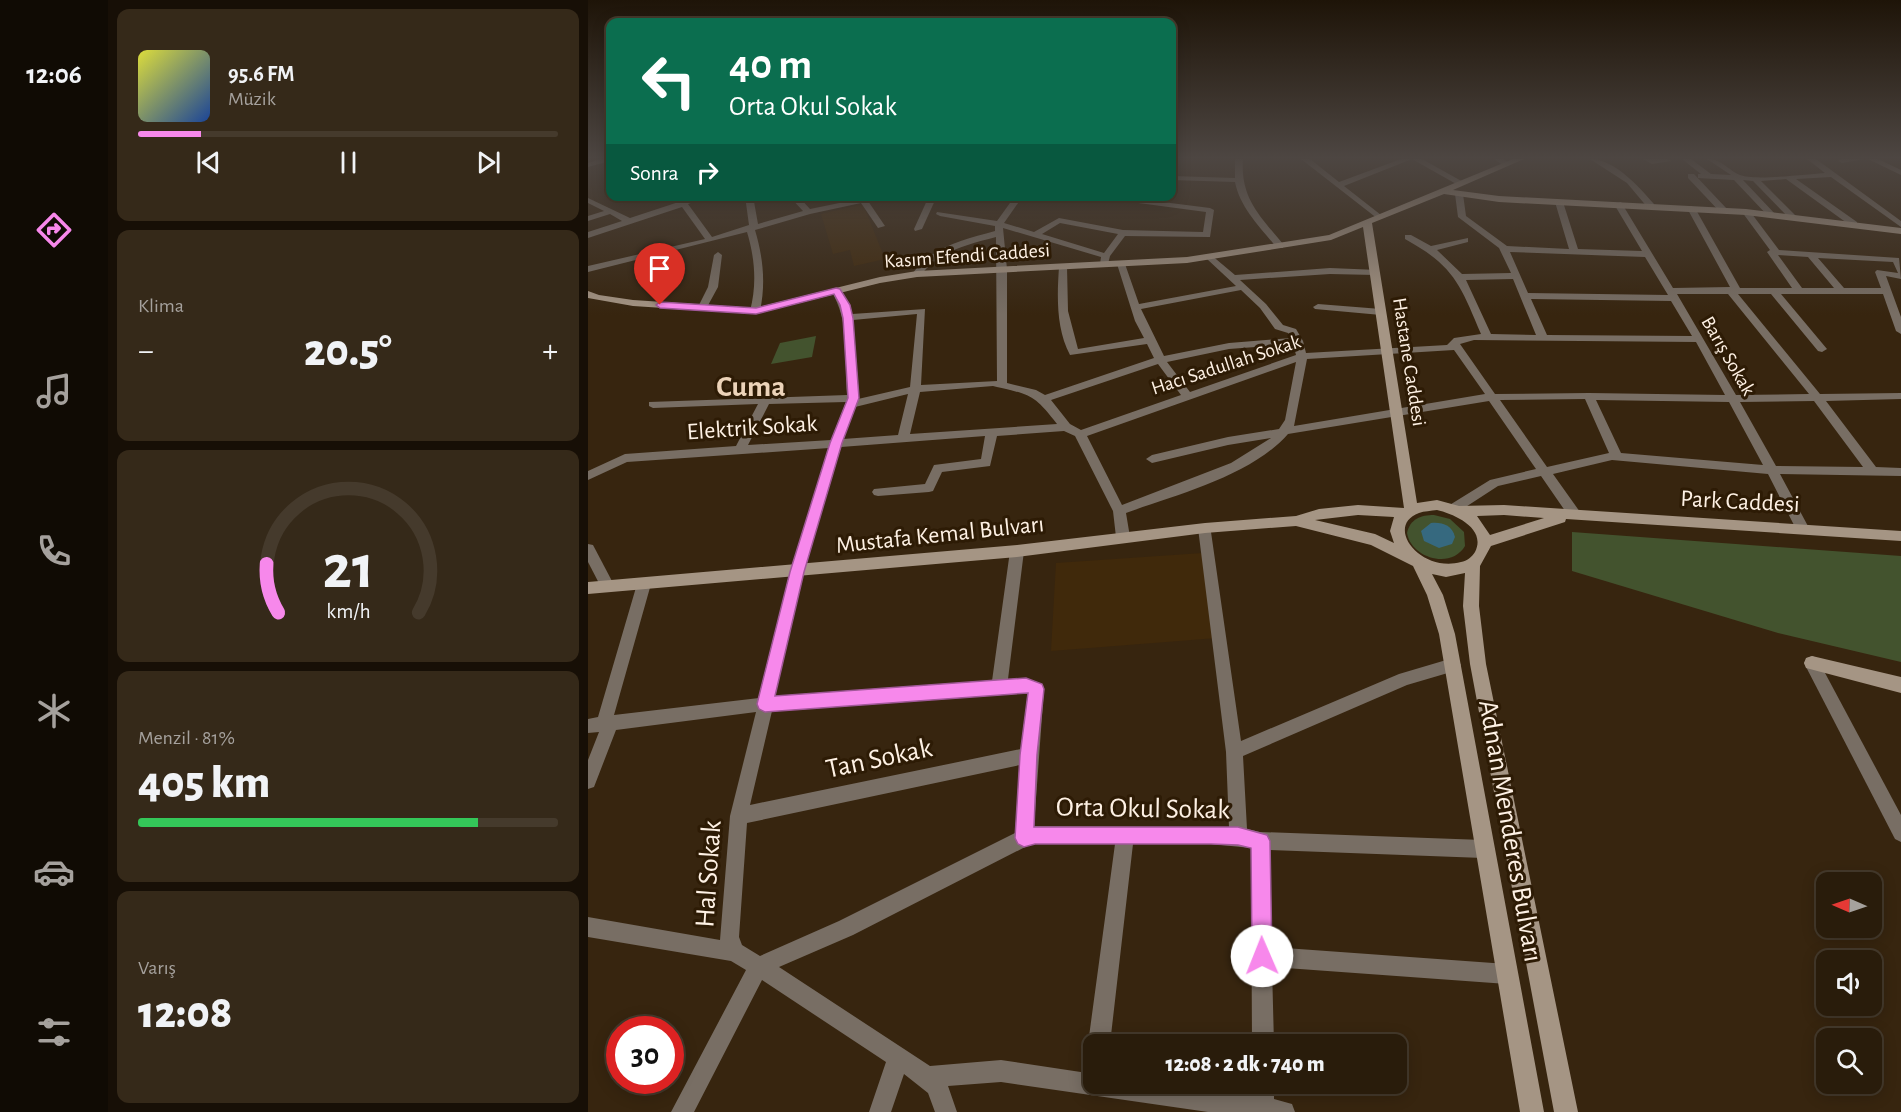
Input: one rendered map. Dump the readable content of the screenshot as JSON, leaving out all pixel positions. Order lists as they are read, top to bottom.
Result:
{
  "streets": {
    "street": [
      "Kasım Efendi Caddesi",
      "Barış Sokak",
      "Hastane Caddesi",
      "Hacı Sadullah Sokak",
      "Elektrik Sokak",
      "Park Caddesi",
      "Mustafa Kemal Bulvarı",
      "Tan Sokak",
      "Orta Okul Sokak",
      "Adnan Menderes Bulvarı",
      "Hal Sokak"
    ]
  },
  "crossings": [
    ["Kasım Efendi Caddesi", "Hastane Caddesi"],
    ["Barış Sokak", "Hacı Sadullah Sokak"],
    ["Barış Sokak", "Park Caddesi"],
    ["Hastane Caddesi", "Hacı Sadullah Sokak"],
    ["Hastane Caddesi", "Park Caddesi"],
    ["Hastane Caddesi", "Adnan Menderes Bulvarı"],
    ["Elektrik Sokak", "Hal Sokak"],
    ["Park Caddesi", "Adnan Menderes Bulvarı"],
    ["Mustafa Kemal Bulvarı", "Hal Sokak"],
    ["Tan Sokak", "Hal Sokak"],
    ["Orta Okul Sokak", "Adnan Menderes Bulvarı"],
    ["Orta Okul Sokak", "Hal Sokak"]
  ],
  "districts": ["Cuma"],
  "north": "left",
  "page": {
    "tabs": "12:06",
    "turn": ["40 m", "Orta Okul Sokak"],
    "song": ["95.6 FM", "Müzik"],
    "then": "Sonra",
    "tile": [
      "Klima",
      ["Menzil · 81%", "405 km"],
      ["Varış", "12:08"]
    ],
    "heat": ["−", "20.5°", "+"],
    "limit": "30",
    "trip": "12:08 · 2 dk · 740 m",
    "gauge": ["21", "km/h"]
  }
}
